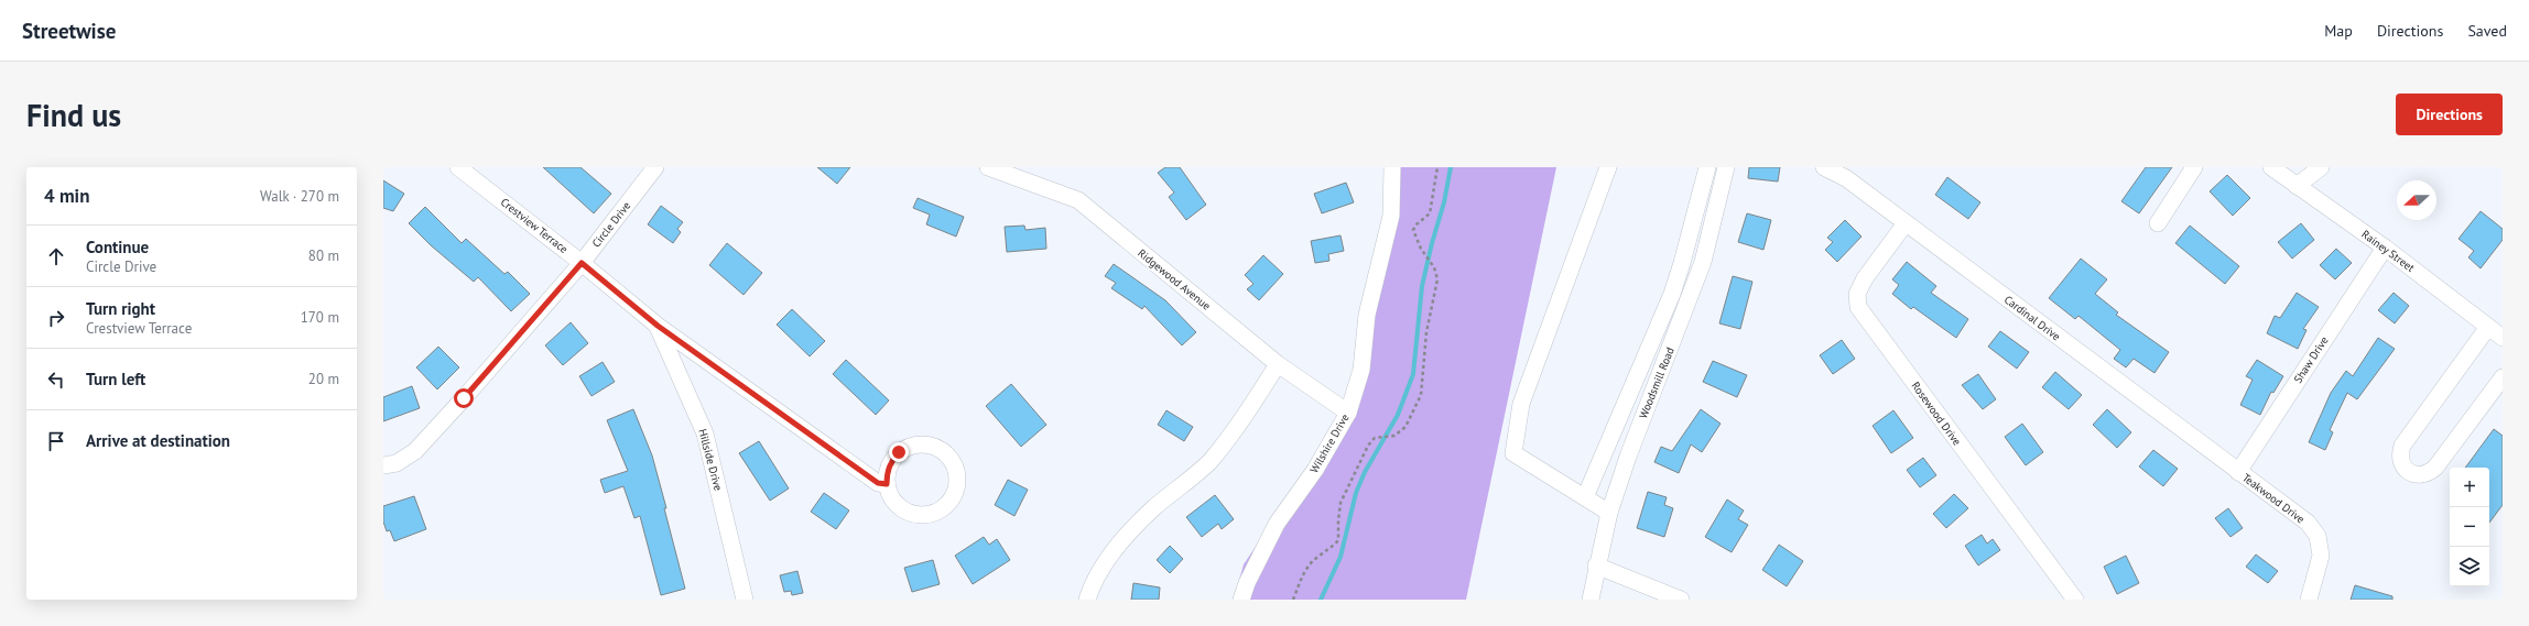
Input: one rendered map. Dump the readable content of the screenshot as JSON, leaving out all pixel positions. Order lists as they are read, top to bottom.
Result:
{
  "streets": {
    "street": [
      "Circle Drive",
      "Crestview Terrace",
      "Rainey Street",
      "Ridgewood Avenue",
      "Cardinal Drive",
      "Shaw Drive",
      "Woodsmill Road",
      "Rosewood Drive",
      "Wilshire Drive",
      "Hillside Drive",
      "Teakwood Drive"
    ]
  },
  "crossings": [
    ["Circle Drive", "Crestview Terrace"],
    ["Crestview Terrace", "Hillside Drive"],
    ["Rainey Street", "Shaw Drive"],
    ["Ridgewood Avenue", "Wilshire Drive"],
    ["Cardinal Drive", "Shaw Drive"],
    ["Cardinal Drive", "Rosewood Drive"],
    ["Cardinal Drive", "Teakwood Drive"],
    ["Shaw Drive", "Teakwood Drive"]
  ],
  "north": "left",
  "page": {
    "header": "Streetwise",
    "nav": ["Map", "Directions", "Saved"],
    "buttons": "Directions",
    "title": "Find us",
    "heading": ["4 min", "Walk · 270 m"],
    "list": [
      ["Continue", "Circle Drive", "80 m"],
      ["Turn right", "Crestview Terrace", "170 m"],
      ["Turn left", "20 m"],
      "Arrive at destination"
    ],
    "map_buttons": ["+", "−"]
  }
}
